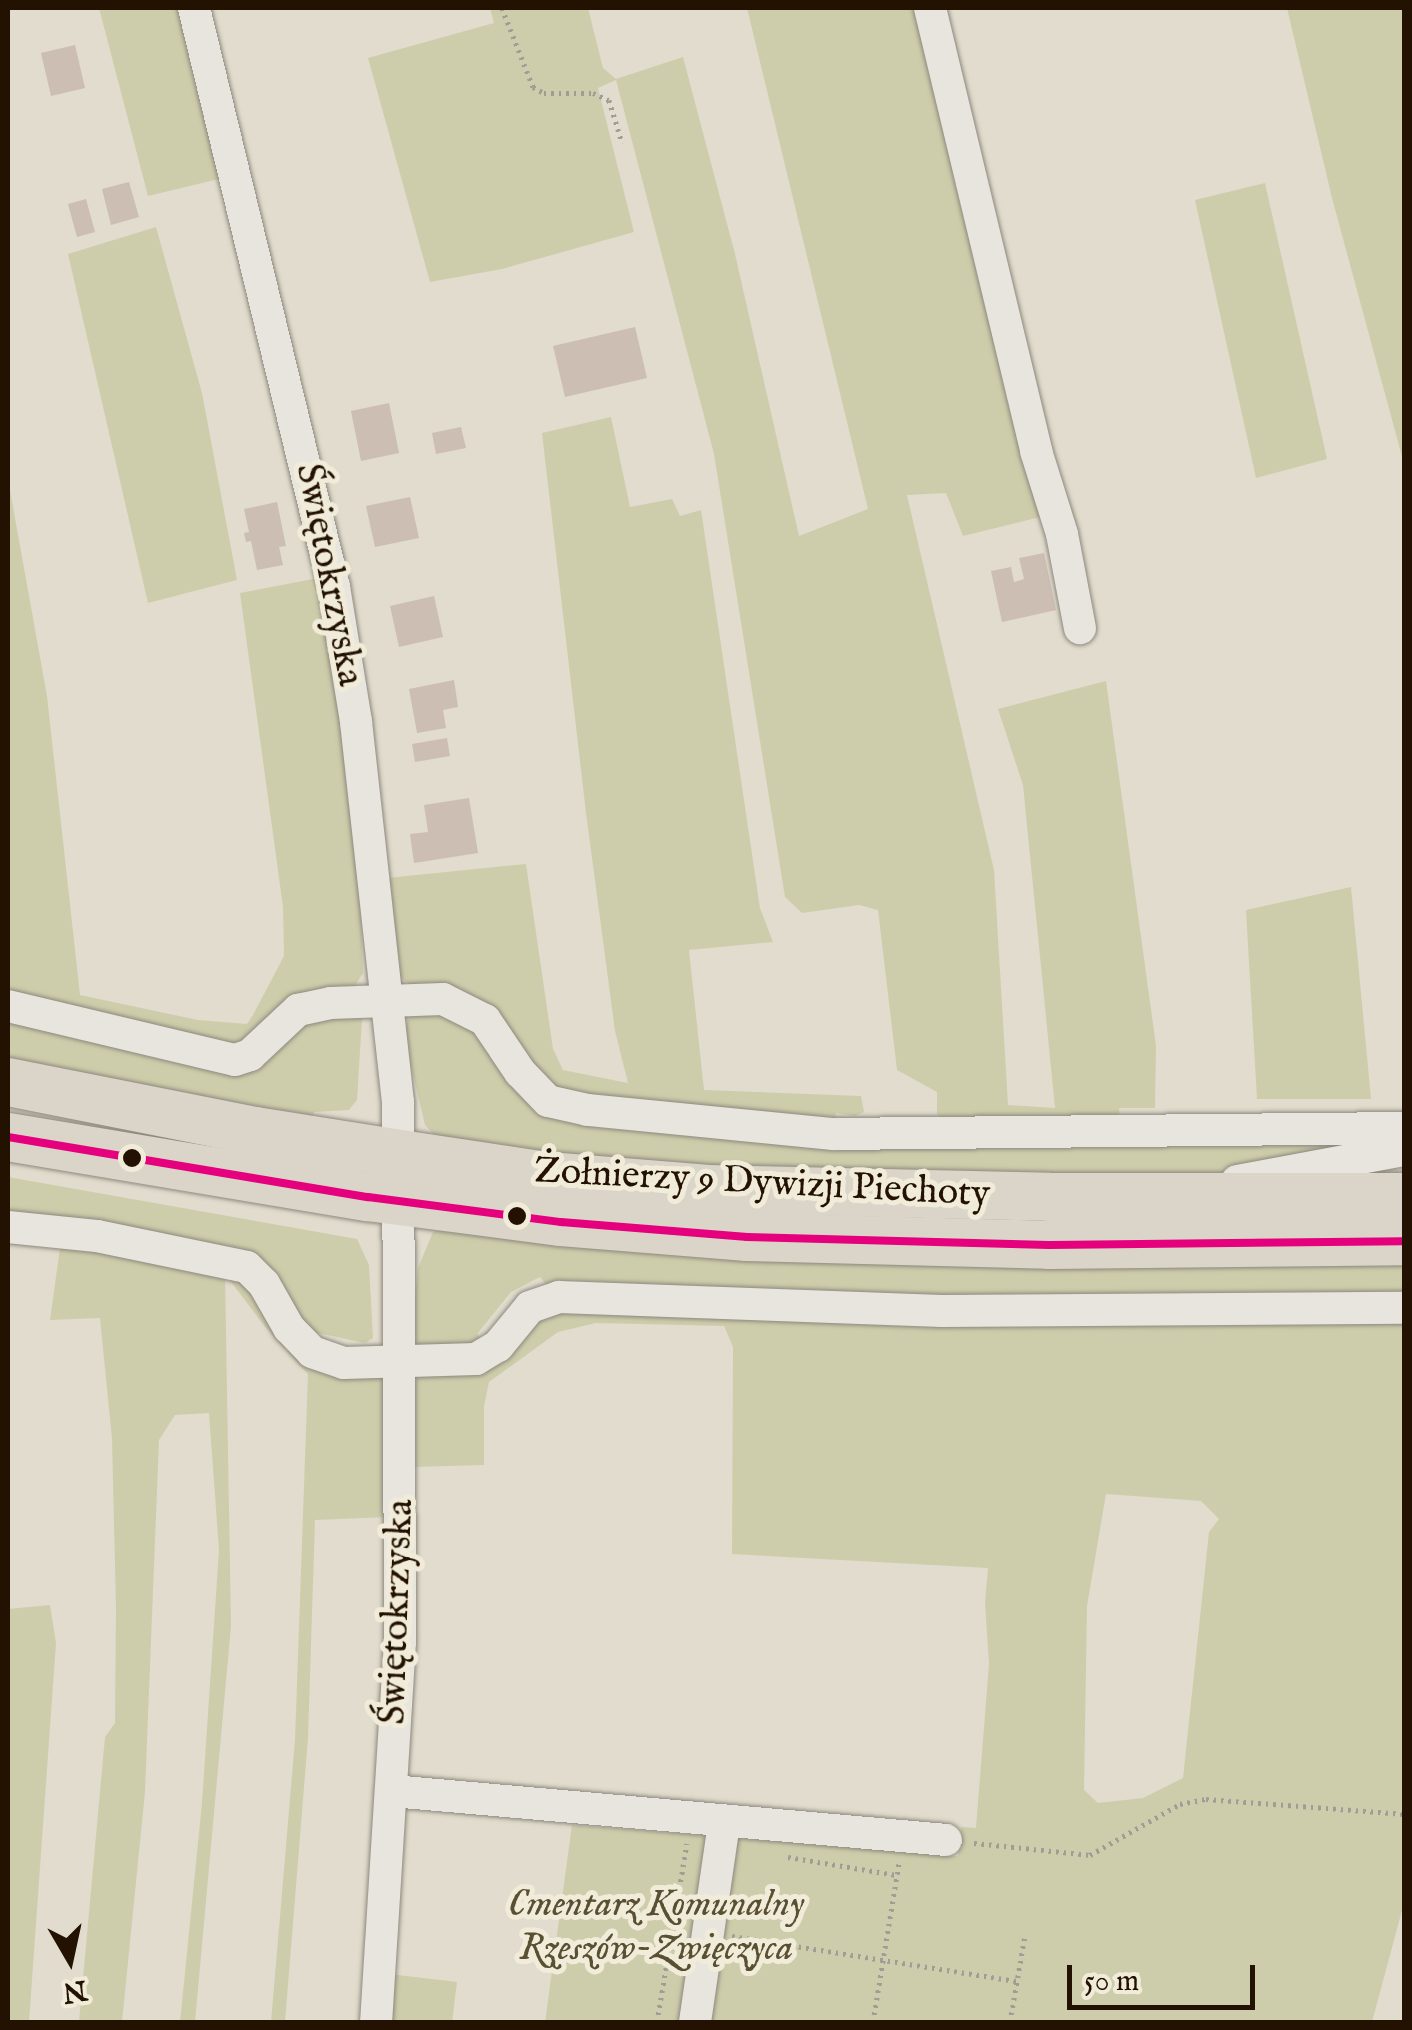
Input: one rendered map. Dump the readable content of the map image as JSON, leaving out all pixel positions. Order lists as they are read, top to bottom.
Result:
{
  "streets": {
    "highway": ["Żołnierzy 9 Dywizji Piechoty"],
    "street": ["Świętokrzyska"]
  },
  "crossings": [
    ["Świętokrzyska", "Żołnierzy 9 Dywizji Piechoty"]
  ],
  "parks": ["Cmentarz Komunalny Rzeszów-Zwięczyca"],
  "scale_bar": "50 m",
  "north": "bottom"
}
